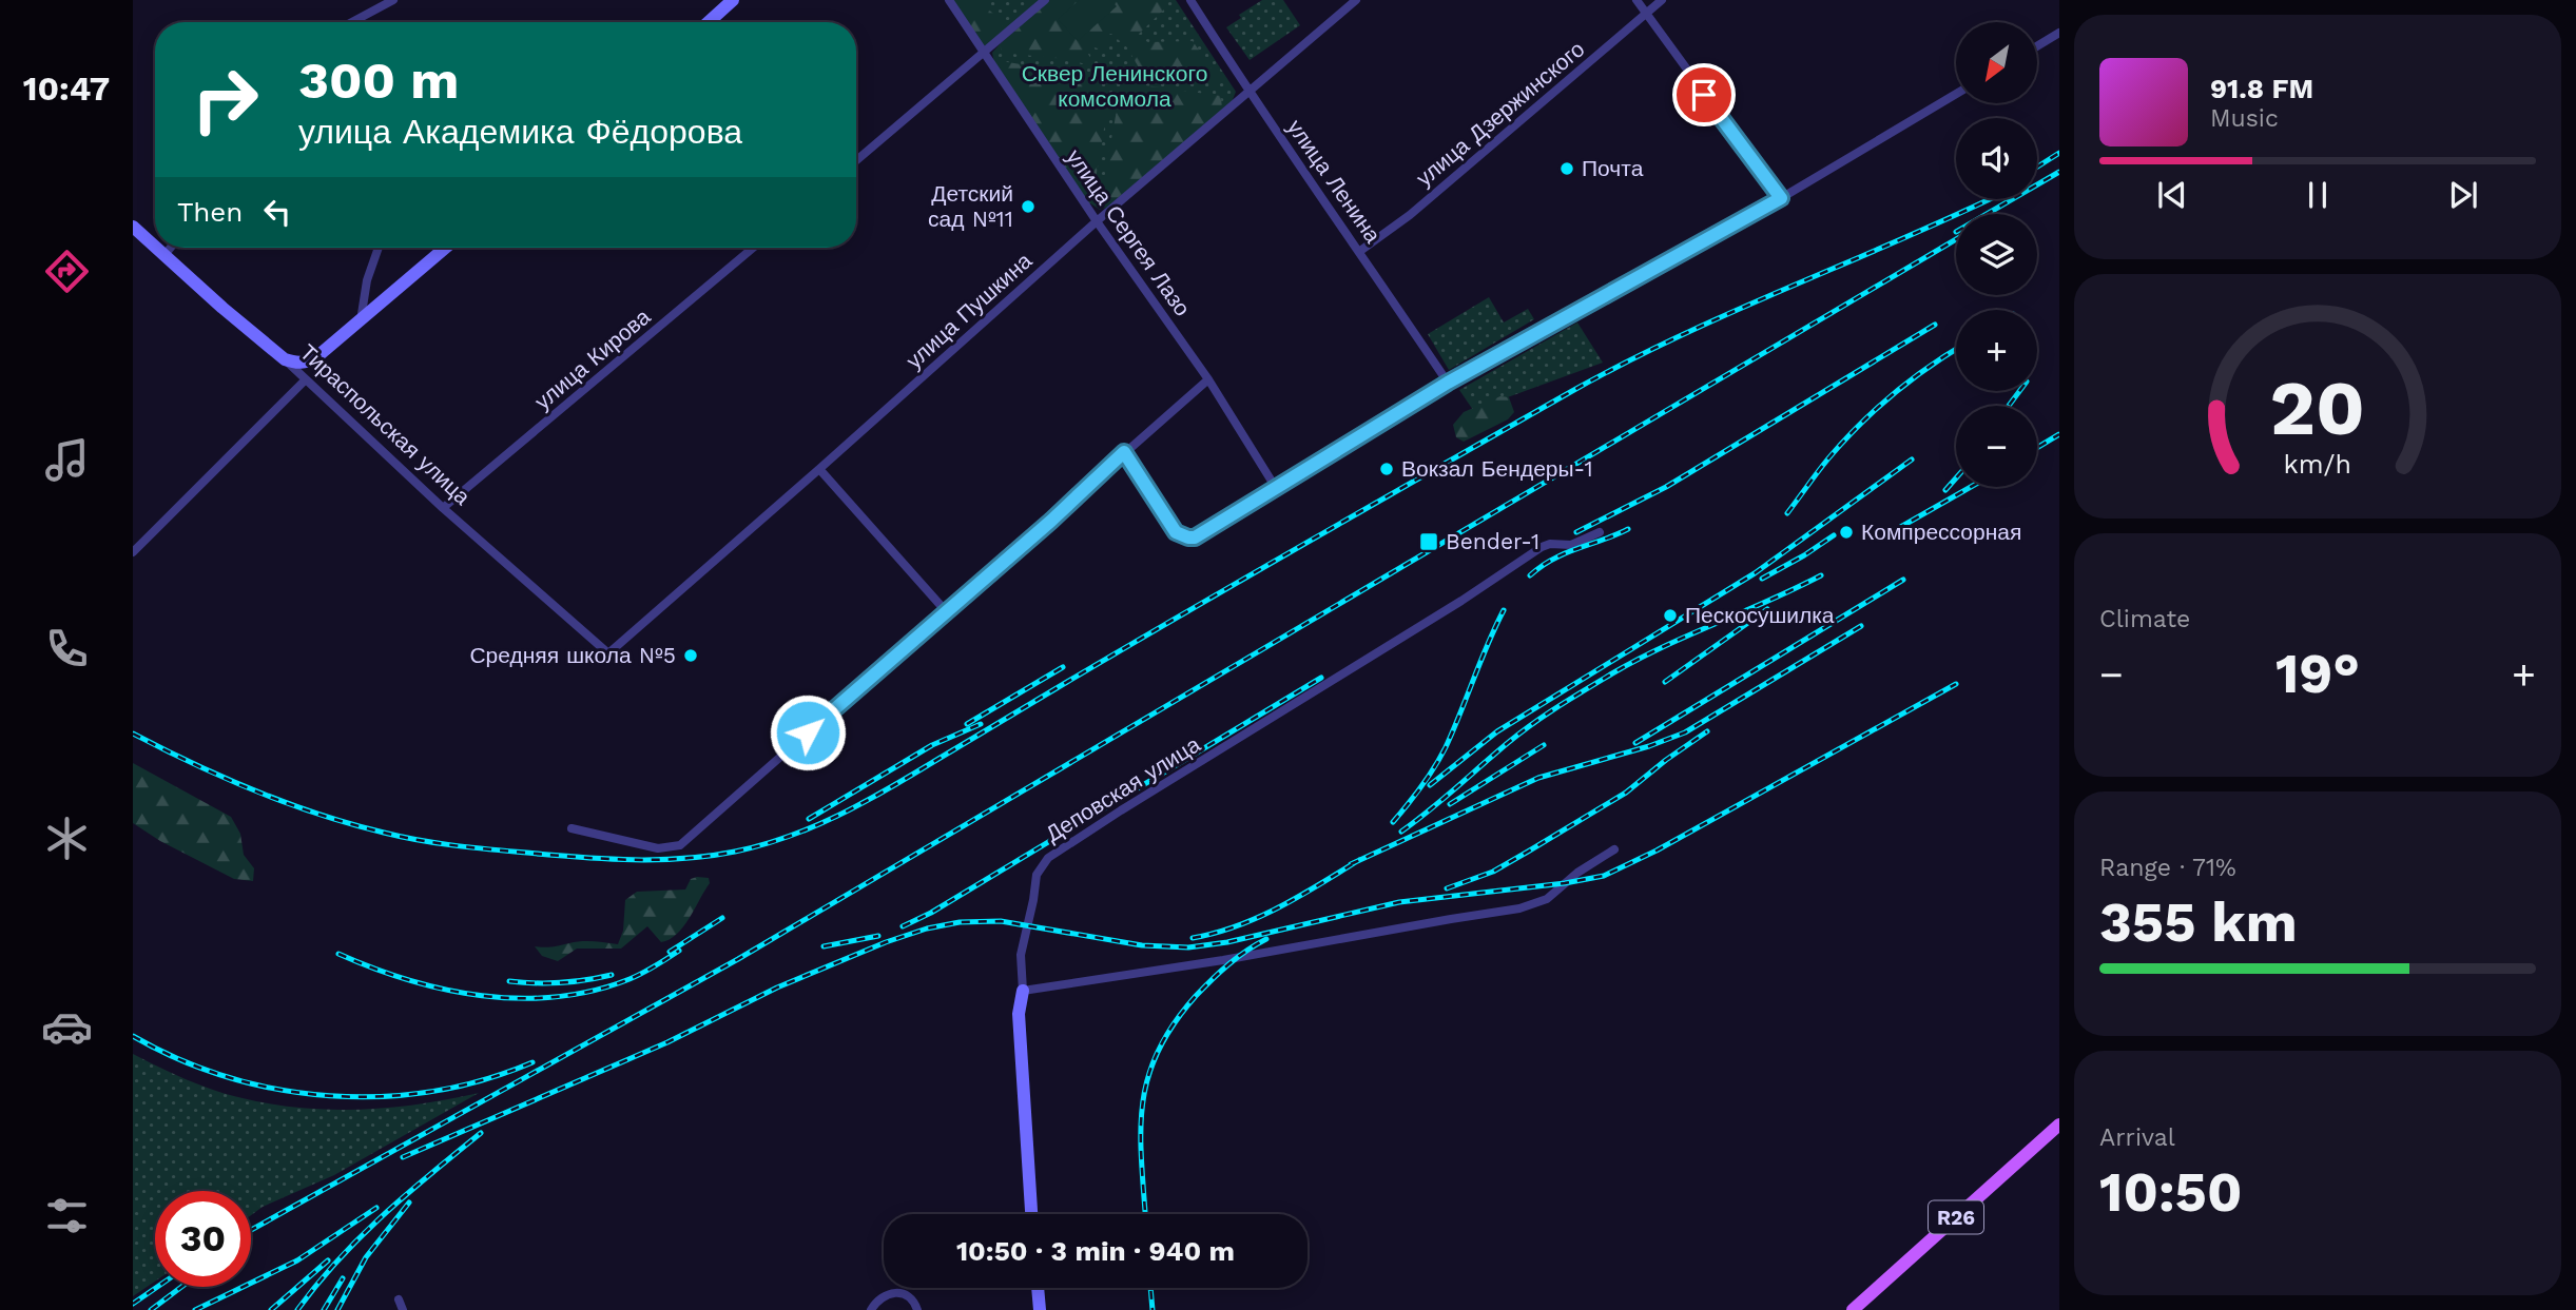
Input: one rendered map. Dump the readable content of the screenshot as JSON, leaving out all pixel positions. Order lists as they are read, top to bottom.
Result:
{
  "streets": {
    "main road": ["Тираспольская улица", "R26"],
    "street": [
      "улица Дзержинского",
      "улица Ленина",
      "улица Сергея Лазо",
      "улица Пушкина",
      "улица Кирова",
      "Деповская улица"
    ]
  },
  "crossings": [
    ["улица Дзержинского", "улица Ленина"],
    ["улица Ленина", "улица Пушкина"],
    ["улица Сергея Лазо", "улица Пушкина"],
    ["улица Пушкина", "Тираспольская улица"],
    ["улица Кирова", "Тираспольская улица"]
  ],
  "parks": ["Сквер Ленинского комсомола"],
  "places": {
    "other": [
      "Почта",
      "Детский сад №11",
      "Вокзал Бендеры-1",
      "Компрессорная",
      "Пескосушилка",
      "Средняя школа №5"
    ],
    "transit": ["Bender-1"]
  },
  "north": "bottom left",
  "page": {
    "tabs": "10:47",
    "map_buttons": ["+", "−"],
    "turn": ["300 m", "улица Академика Фёдорова"],
    "song": ["91.8 FM", "Music"],
    "then": "Then",
    "tile": [
      "Climate",
      ["Range · 71%", "355 km"],
      ["Arrival", "10:50"]
    ],
    "heat": ["−", "19°", "+"],
    "limit": "30",
    "trip": "10:50 · 3 min · 940 m",
    "gauge": ["20", "km/h"]
  }
}
